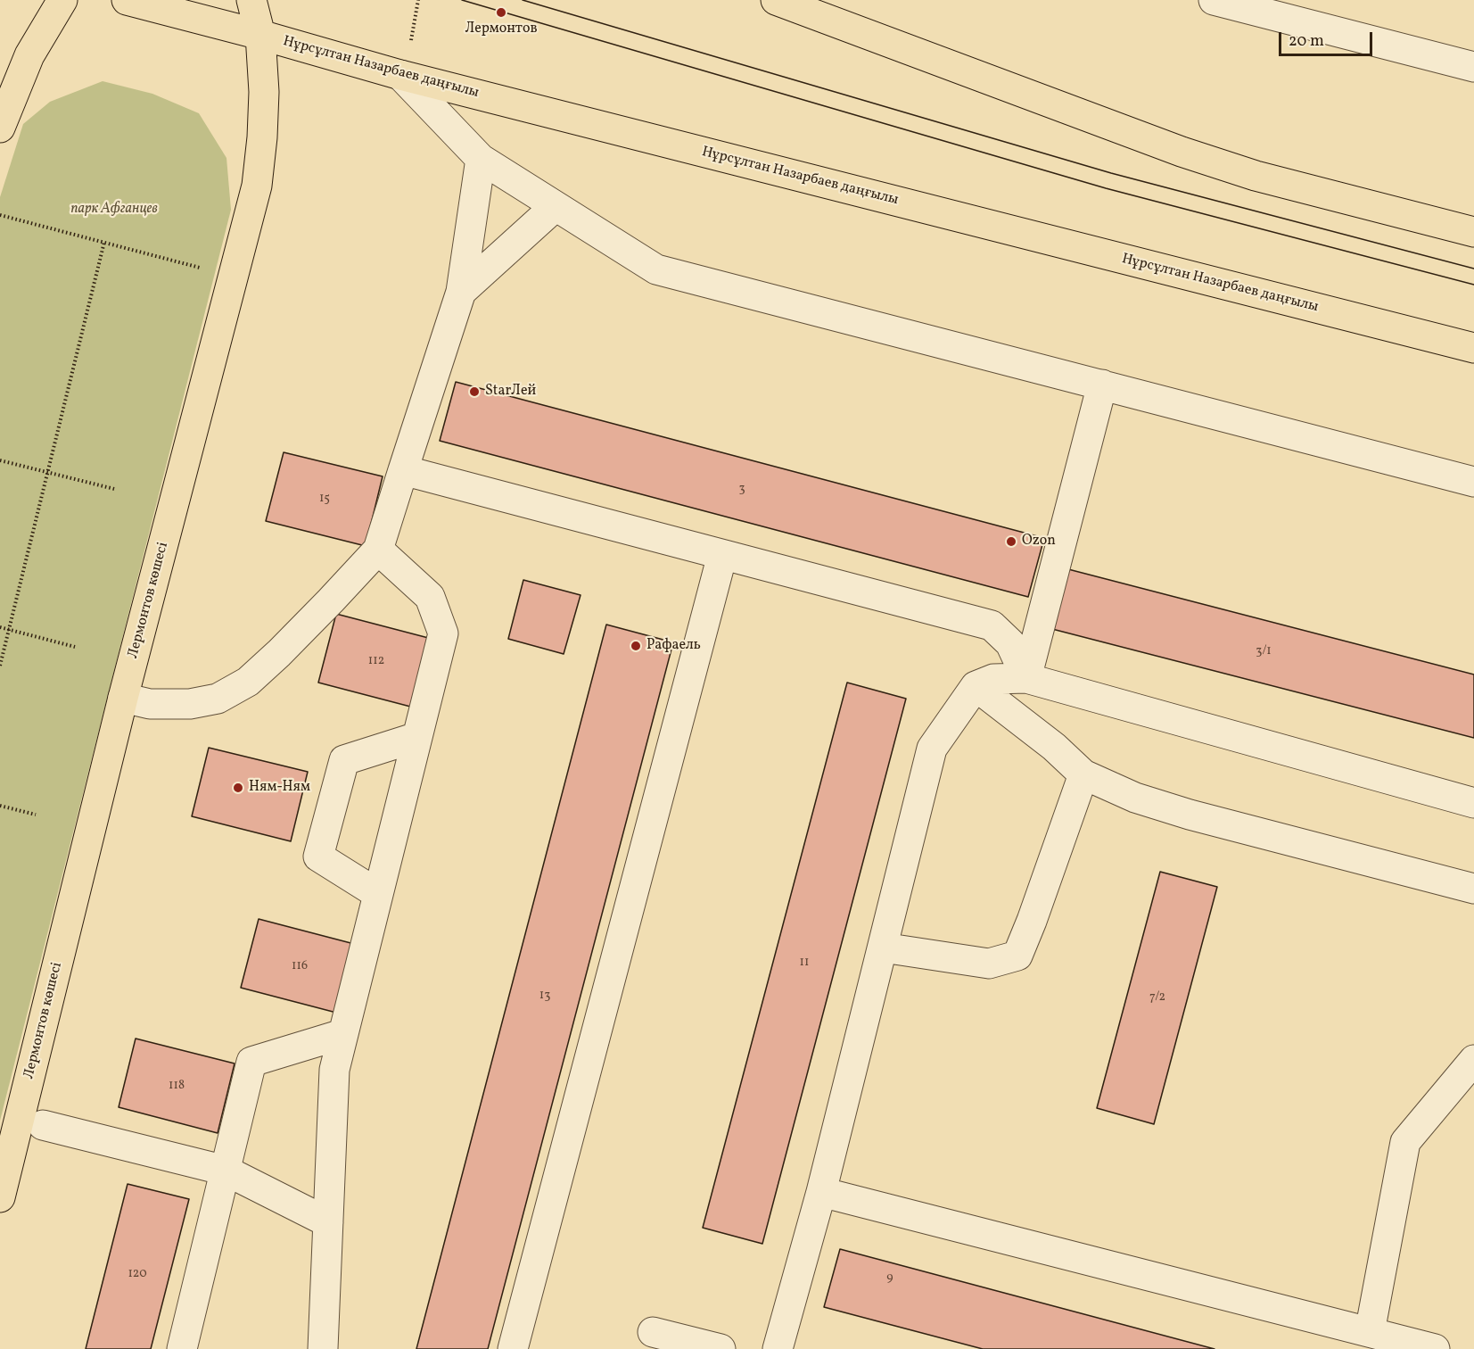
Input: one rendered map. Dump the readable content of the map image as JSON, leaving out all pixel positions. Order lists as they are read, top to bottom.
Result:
{
  "streets": {
    "main road": ["Нұрсұлтан Назарбаев даңғылы", "Лермонтов көшесі"]
  },
  "crossings": [
    ["Нұрсұлтан Назарбаев даңғылы", "Лермонтов көшесі"]
  ],
  "parks": ["парк Афганцев"],
  "places": [
    "Лермонтов",
    "StarЛей",
    "Ozon",
    "Рафаель",
    "Ням-Ням"
  ],
  "house_numbers": [
    "3",
    "15",
    "3/1",
    "112",
    "11",
    "116",
    "13",
    "7/2",
    "118",
    "120",
    "9"
  ],
  "scale_bar": "20 m"
}
